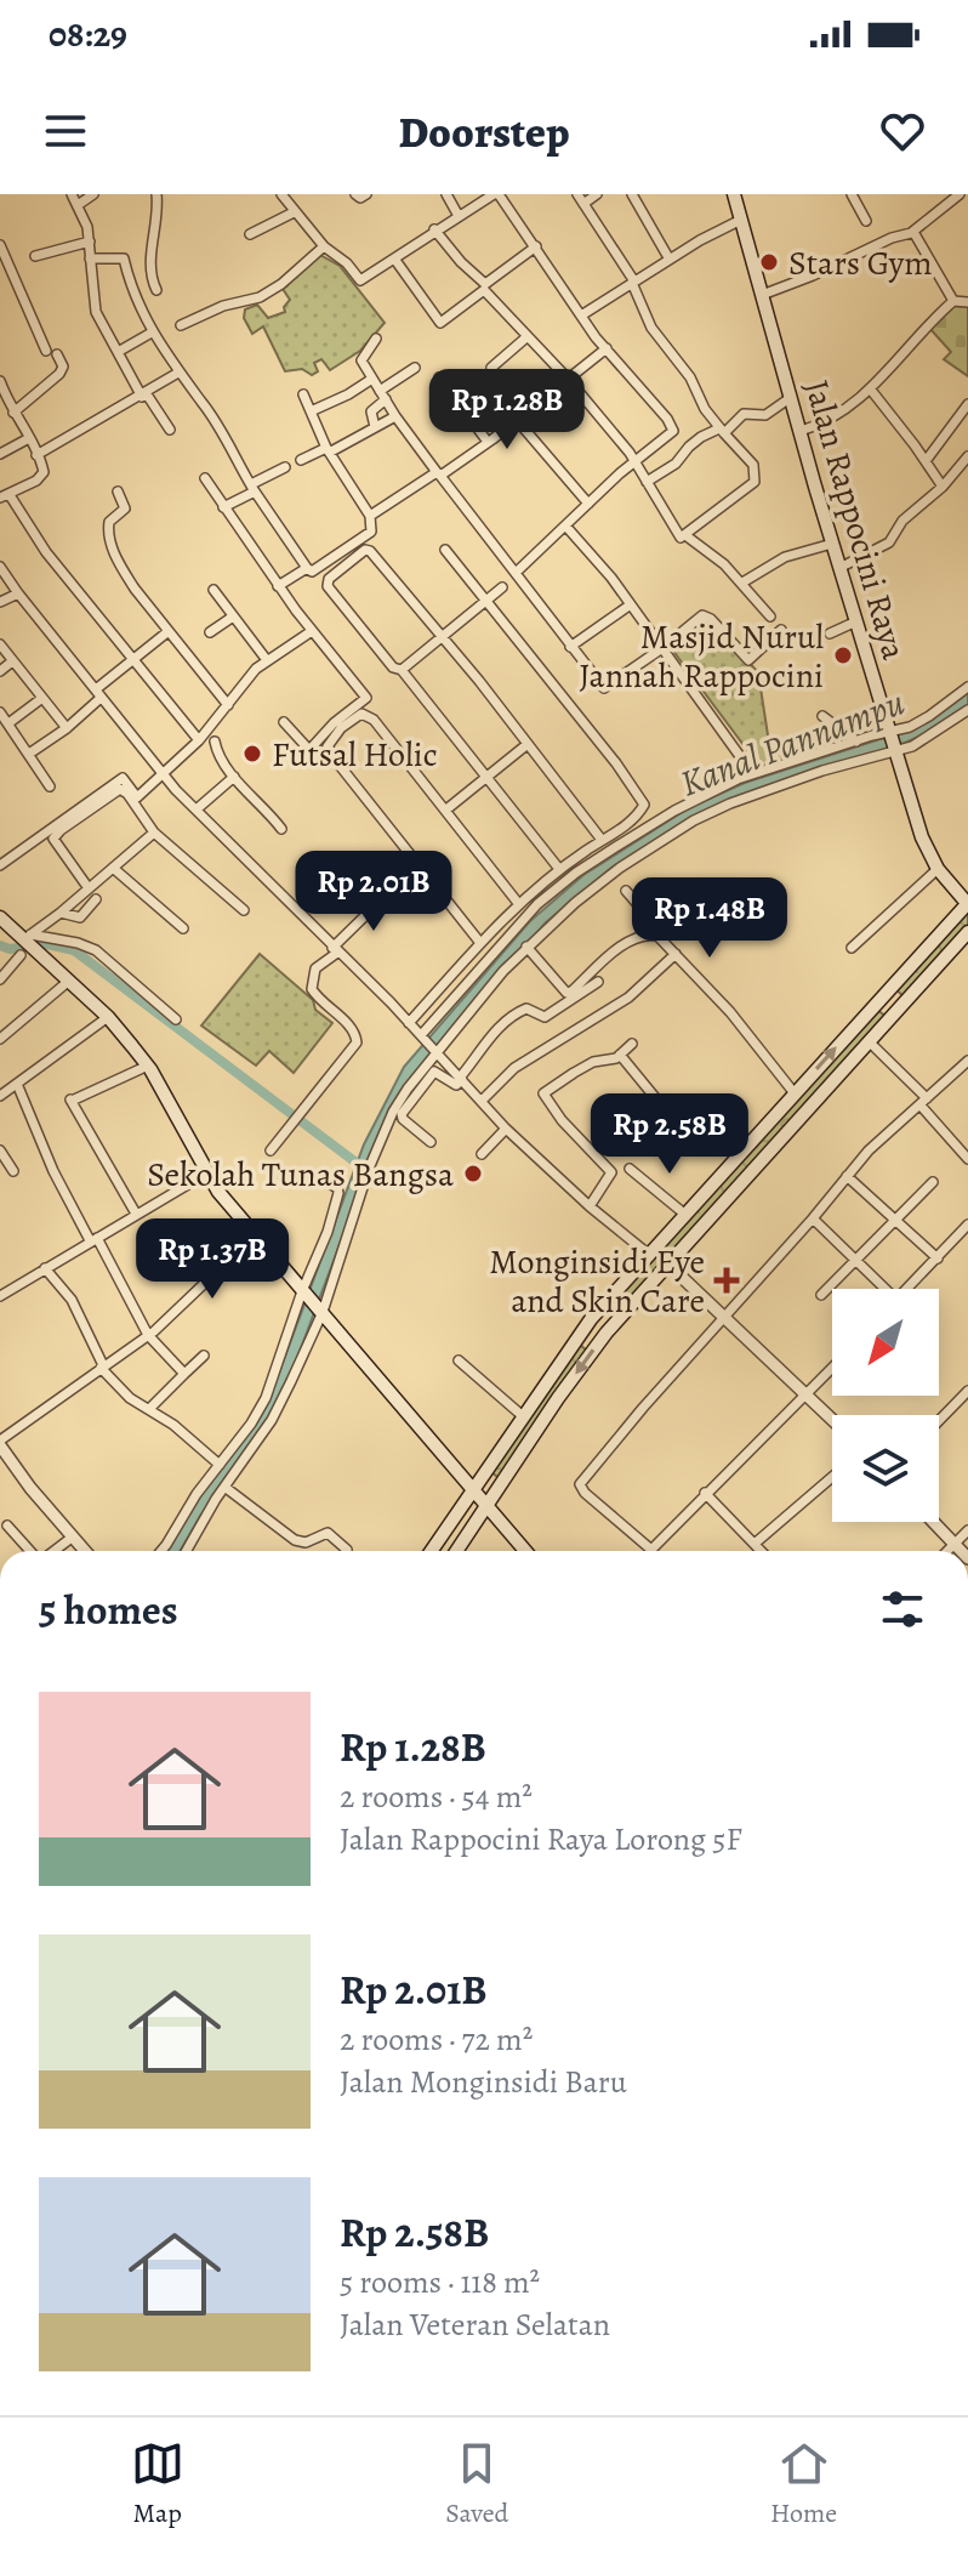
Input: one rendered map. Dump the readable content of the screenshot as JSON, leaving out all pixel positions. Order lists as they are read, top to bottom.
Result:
{
  "streets": {
    "main road": ["Jalan Rappocini Raya"]
  },
  "water": ["Kanal Pannampu"],
  "places": {
    "other": [
      "Stars Gym",
      "Masjid Nurul Jannah Rappocini",
      "Futsal Holic",
      "Sekolah Tunas Bangsa"
    ],
    "health": ["Monginsidi Eye and Skin Care"]
  },
  "north": "bottom left",
  "page": {
    "status": "08:29",
    "header": "Doorstep",
    "price": [
      "Rp 1.28B",
      "Rp 2.01B",
      "Rp 1.48B",
      "Rp 2.58B",
      "Rp 1.37B"
    ],
    "heading": "5 homes",
    "list": [
      {
        "name": "Rp 1.28B",
        "note": "2 rooms · 54 m² · Jalan Rappocini Raya Lorong 5F"
      },
      {
        "name": "Rp 2.01B",
        "note": "2 rooms · 72 m² · Jalan Monginsidi Baru"
      },
      {
        "name": "Rp 2.58B",
        "note": "5 rooms · 118 m² · Jalan Veteran Selatan"
      }
    ],
    "tabs": ["Map", "Saved", "Home"]
  }
}
